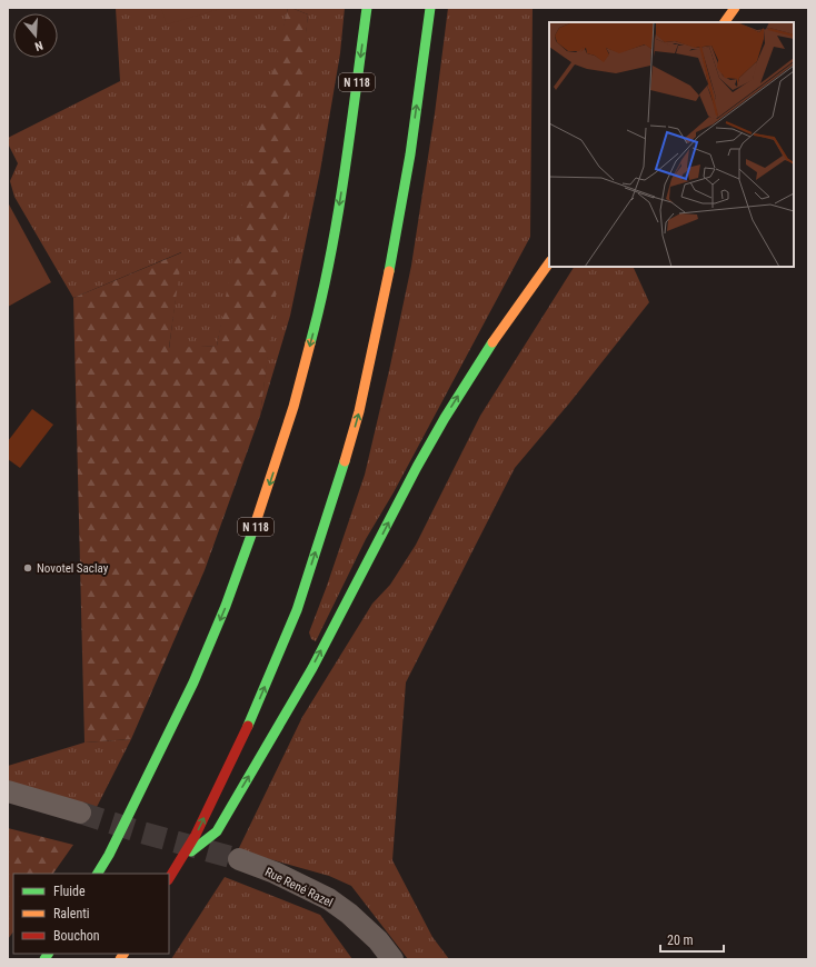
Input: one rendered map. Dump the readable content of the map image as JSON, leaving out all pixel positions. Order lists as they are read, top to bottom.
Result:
{
  "streets": {
    "highway": ["N 118"],
    "street": ["Rue René Razel"]
  },
  "places": ["Novotel Saclay"],
  "legend": ["Fluide", "Ralenti", "Bouchon"],
  "scale_bar": "20 m",
  "north": "bottom"
}
